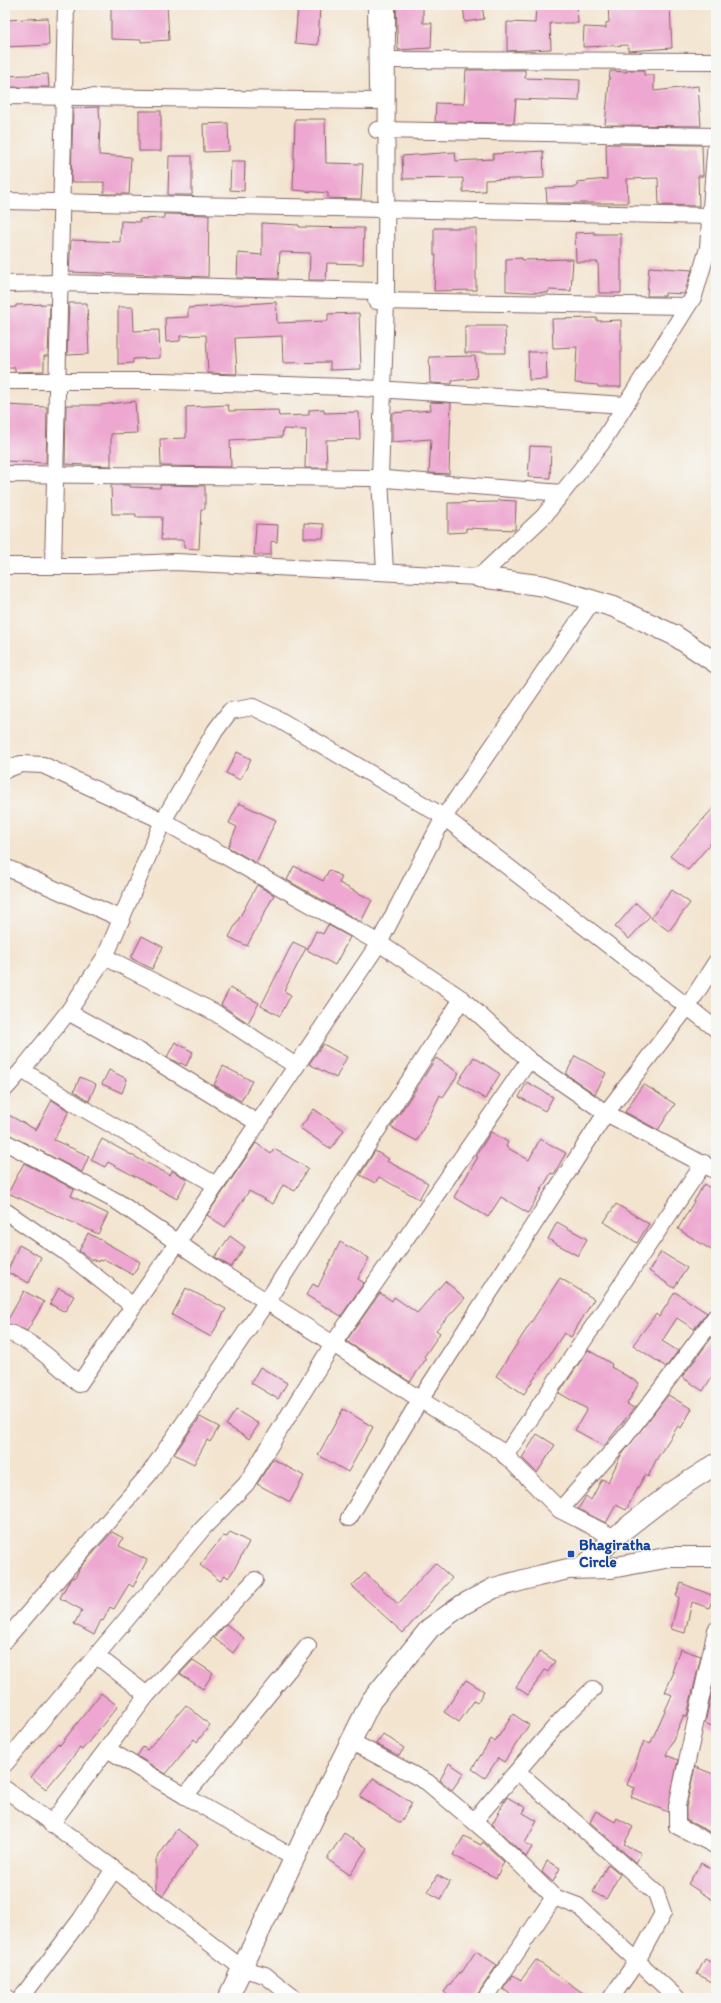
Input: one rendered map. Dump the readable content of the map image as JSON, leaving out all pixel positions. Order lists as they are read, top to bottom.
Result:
{
  "places": {
    "transit": ["Bhagiratha Circle"]
  }
}
